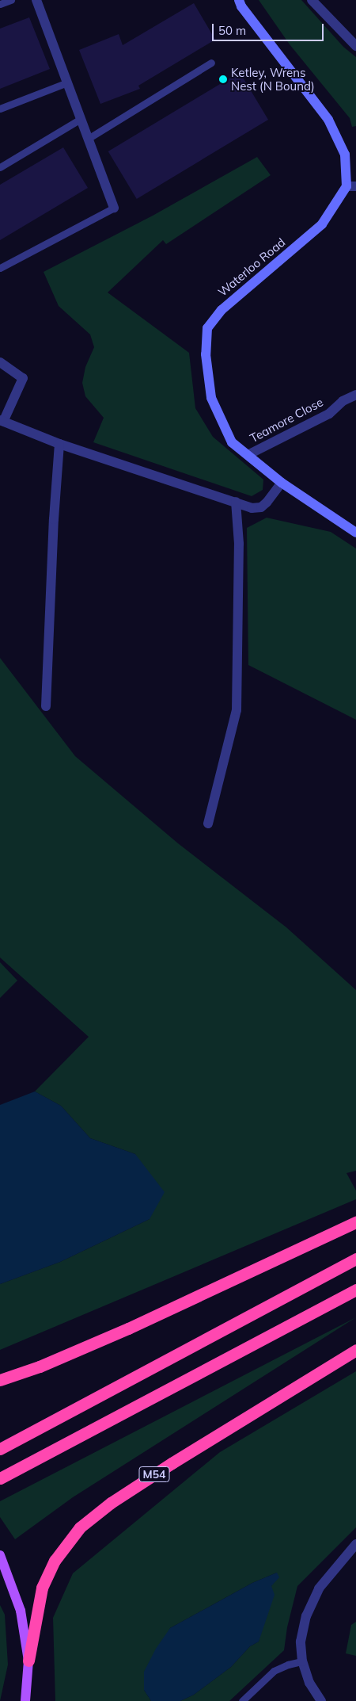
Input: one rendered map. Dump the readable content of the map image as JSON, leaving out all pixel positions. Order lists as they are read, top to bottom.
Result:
{
  "streets": {
    "highway": ["M54"],
    "street": ["Waterloo Road", "Teamore Close"]
  },
  "crossings": [
    ["Waterloo Road", "Teamore Close"]
  ],
  "places": ["Ketley, Wrens Nest (N Bound)"],
  "scale_bar": "50 m"
}
